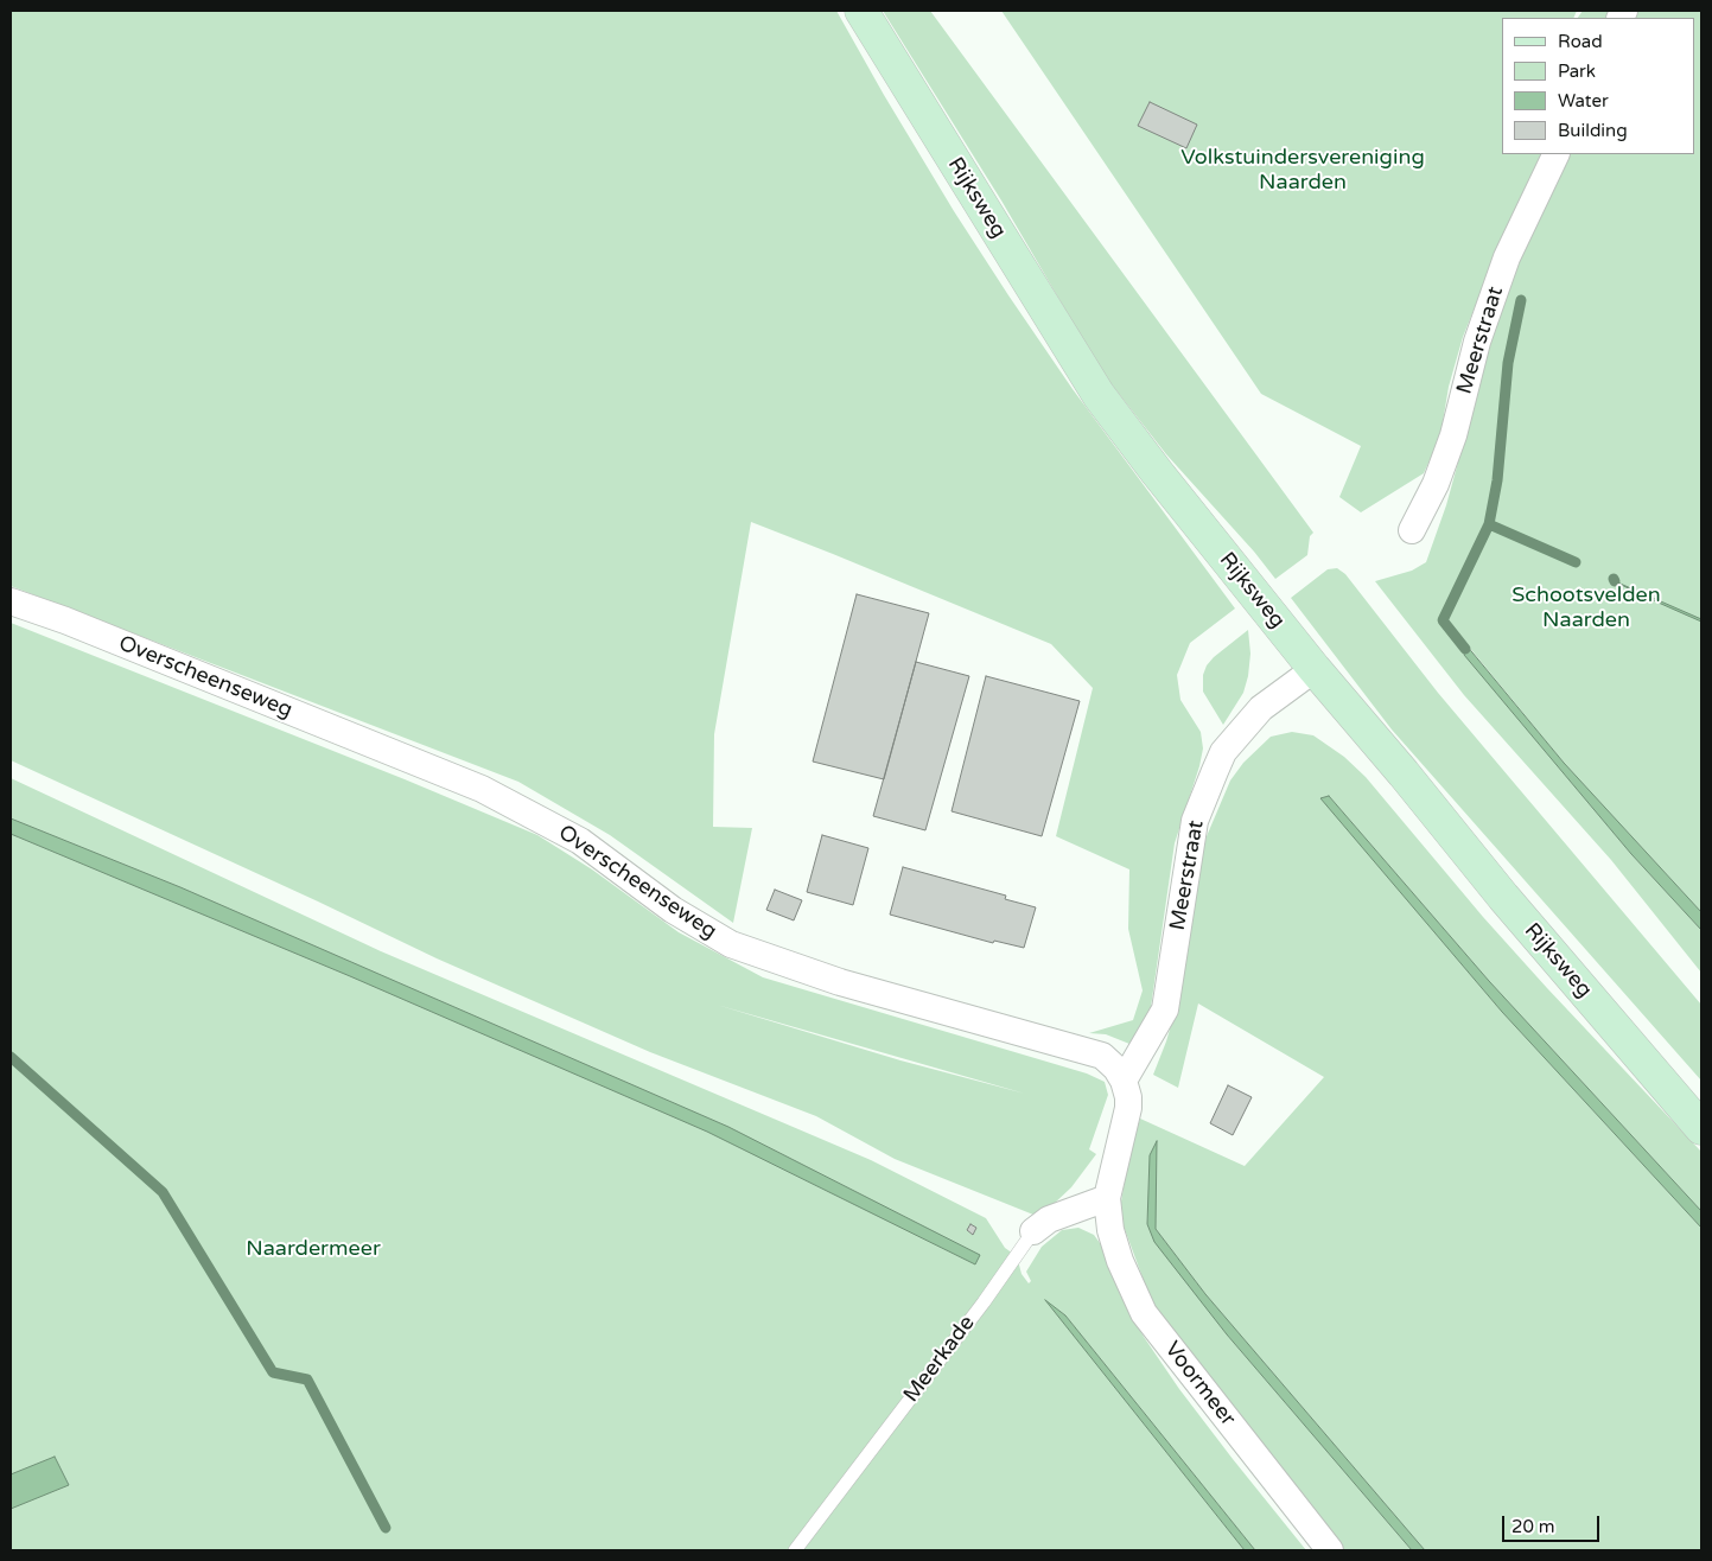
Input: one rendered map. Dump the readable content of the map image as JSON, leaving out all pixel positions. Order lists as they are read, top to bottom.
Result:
{
  "streets": {
    "main road": ["Rijksweg"],
    "street": [
      "Meerstraat",
      "Overscheenseweg",
      "Meerkade",
      "Voormeer"
    ]
  },
  "crossings": [
    ["Rijksweg", "Meerstraat"],
    ["Meerstraat", "Overscheenseweg"],
    ["Meerkade", "Voormeer"]
  ],
  "parks": ["Volkstuindersvereniging Naarden", "Schootsvelden Naarden", "Naardermeer"],
  "legend": [
    "Road",
    "Park",
    "Water",
    "Building"
  ],
  "scale_bar": "20 m"
}
